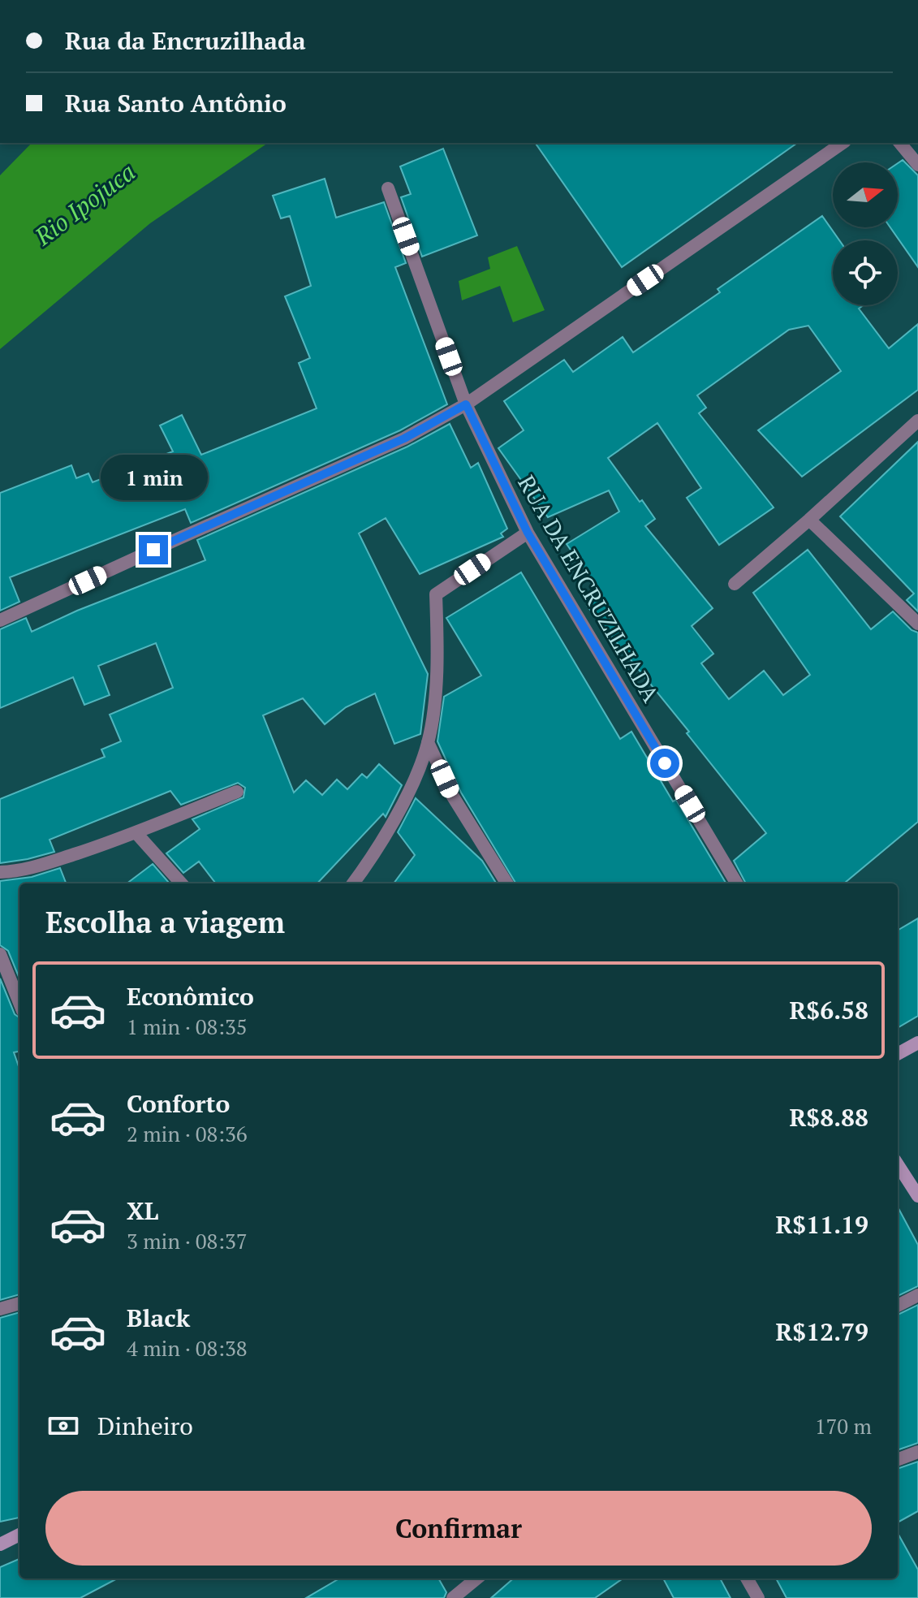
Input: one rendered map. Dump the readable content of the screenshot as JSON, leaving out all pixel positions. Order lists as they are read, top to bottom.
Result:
{
  "streets": {
    "street": ["RUA DA ENCRUZILHADA"]
  },
  "water": ["Rio Ipojuca"],
  "north": "right",
  "page": {
    "banner": ["Rua da Encruzilhada", "Rua Santo Antônio"],
    "bubble": "1 min",
    "heading": "Escolha a viagem",
    "list": [
      {
        "name": "Econômico",
        "note": "1 min · 08:35",
        "value": "R$6.58"
      },
      {
        "name": "Conforto",
        "note": "2 min · 08:36",
        "value": "R$8.88"
      },
      {
        "name": "XL",
        "note": "3 min · 08:37",
        "value": "R$11.19"
      },
      {
        "name": "Black",
        "note": "4 min · 08:38",
        "value": "R$12.79"
      }
    ],
    "pay": ["Dinheiro", "170 m"],
    "buttons": "Confirmar"
  }
}
